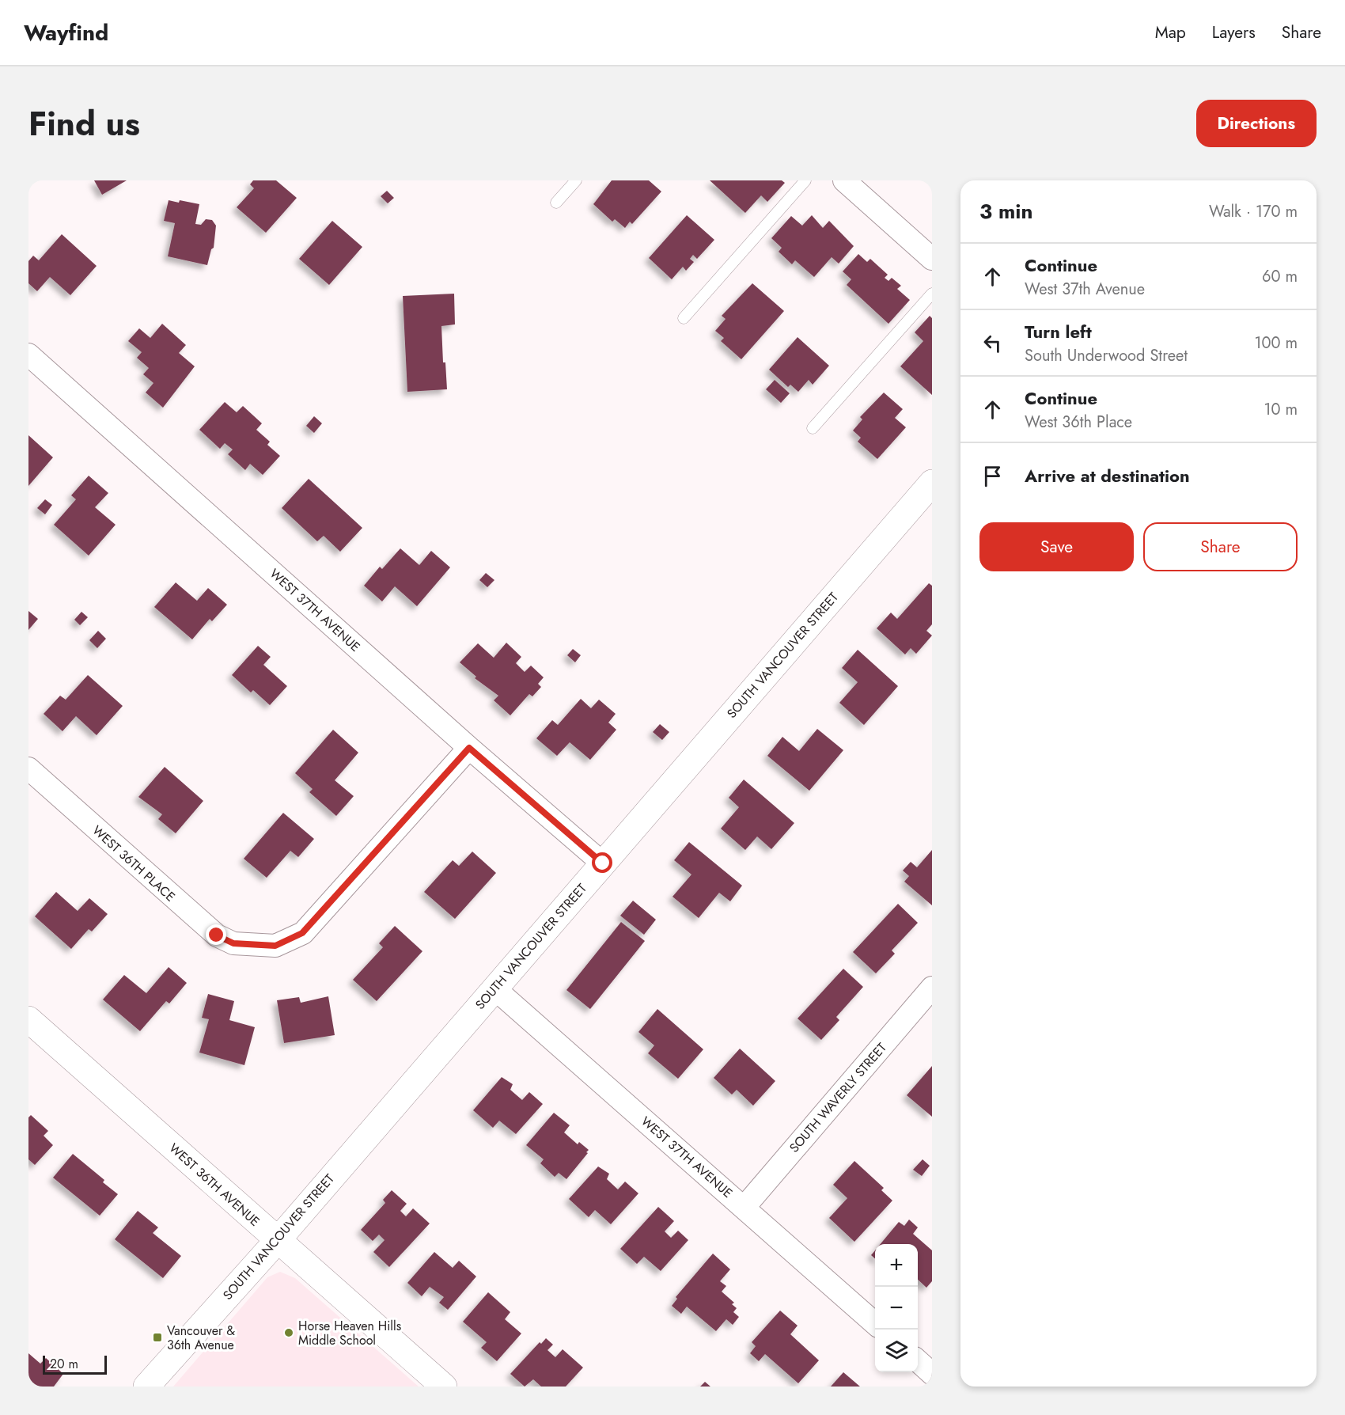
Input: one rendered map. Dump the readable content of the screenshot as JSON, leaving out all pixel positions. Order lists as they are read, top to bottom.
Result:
{
  "streets": {
    "street": [
      "WEST 37TH AVENUE",
      "SOUTH VANCOUVER STREET",
      "WEST 36TH PLACE",
      "SOUTH WAVERLY STREET",
      "WEST 36TH AVENUE"
    ]
  },
  "crossings": [
    ["WEST 37TH AVENUE", "SOUTH VANCOUVER STREET"],
    ["WEST 37TH AVENUE", "WEST 36TH PLACE"],
    ["WEST 37TH AVENUE", "SOUTH WAVERLY STREET"],
    ["SOUTH VANCOUVER STREET", "WEST 36TH AVENUE"]
  ],
  "places": {
    "other": ["Horse Heaven Hills Middle School"],
    "transit": ["Vancouver & 36th Avenue"]
  },
  "scale_bar": "20 m",
  "page": {
    "header": "Wayfind",
    "nav": ["Map", "Layers", "Share"],
    "title": "Find us",
    "buttons": [
      "Directions",
      ["Save", "Share"]
    ],
    "heading": ["3 min", "Walk · 170 m"],
    "list": [
      ["Continue", "West 37th Avenue", "60 m"],
      ["Turn left", "South Underwood Street", "100 m"],
      ["Continue", "West 36th Place", "10 m"],
      "Arrive at destination"
    ],
    "map_buttons": ["+", "−"],
    "scale": "20 m"
  }
}
